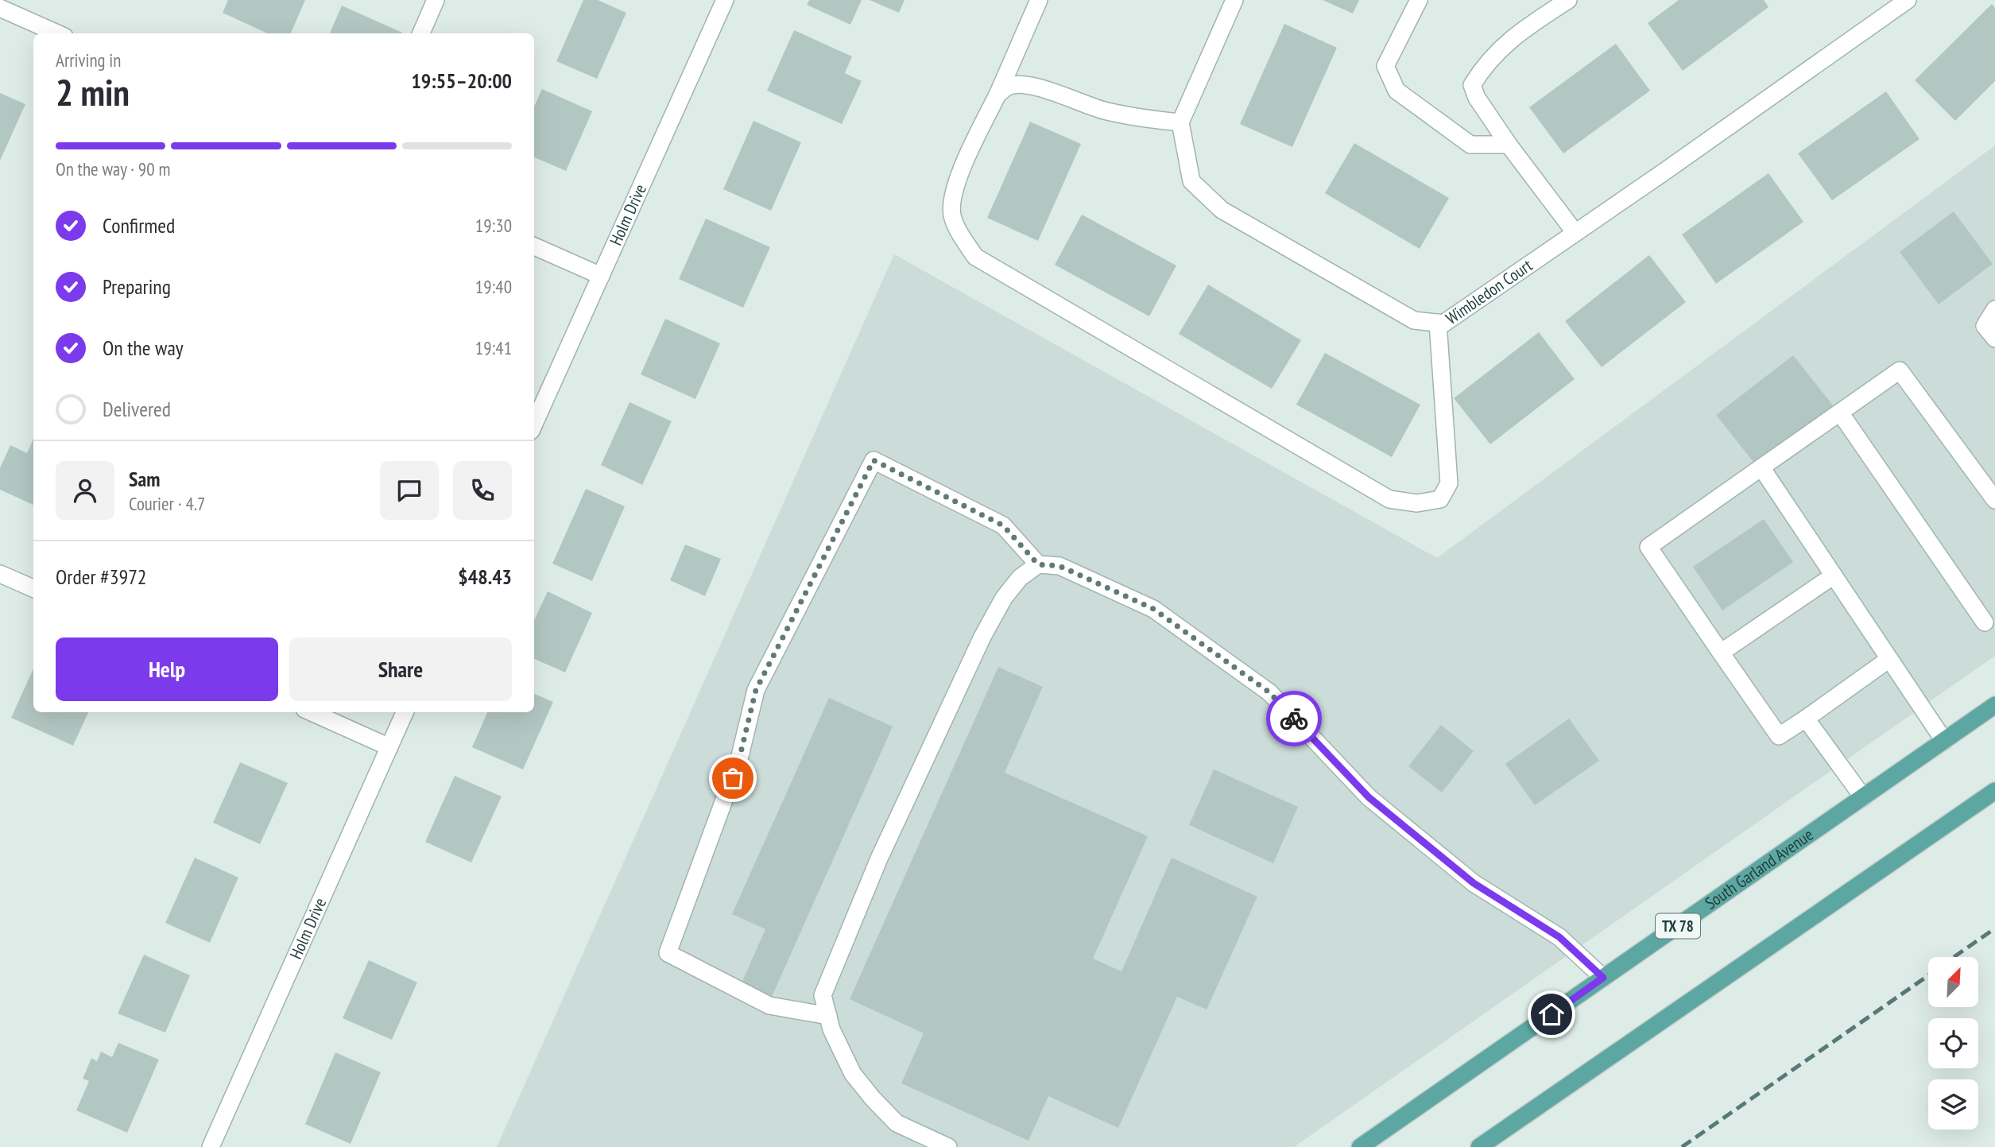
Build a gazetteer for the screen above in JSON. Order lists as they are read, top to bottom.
{
  "streets": {
    "main road": ["South Garland Avenue", "TX 78"],
    "street": ["Holm Drive", "Wimbledon Court"]
  },
  "north": "top right",
  "page": {
    "heading": ["2 min", "Arriving in", "19:55–20:00"],
    "panel": [
      "Sam",
      "Courier · 4.7",
      "Order #3972",
      "$48.43"
    ],
    "bar": "On the way · 90 m",
    "list": [
      ["Confirmed", "19:30"],
      ["Preparing", "19:40"],
      ["On the way", "19:41"],
      "Delivered"
    ],
    "buttons": ["Help", "Share"]
  }
}
